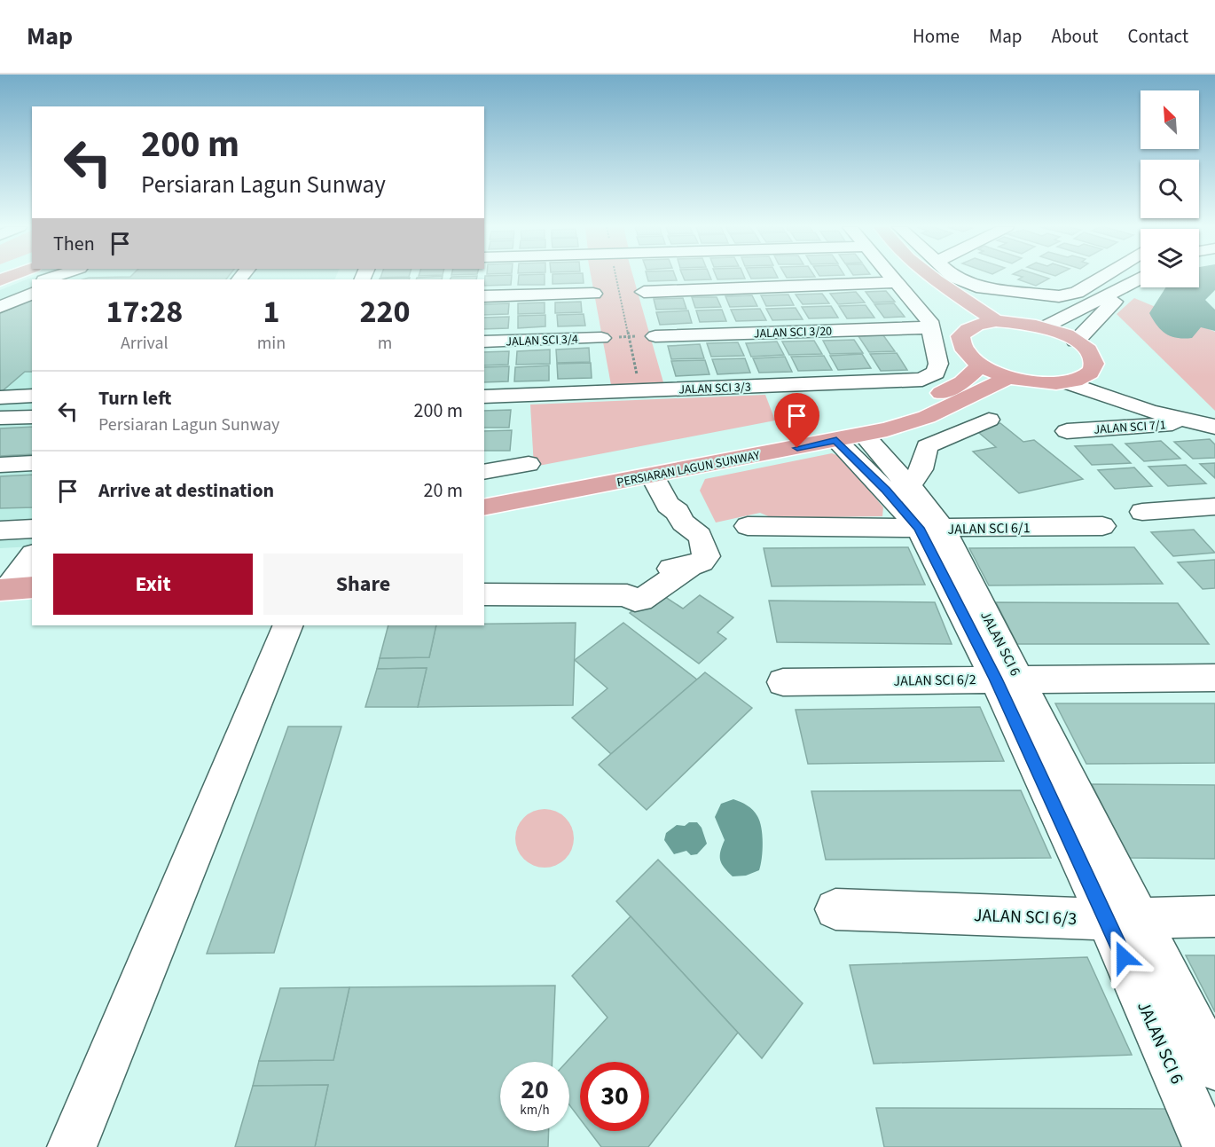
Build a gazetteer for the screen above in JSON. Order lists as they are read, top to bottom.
{
  "streets": {
    "main road": ["PERSIARAN LAGUN SUNWAY"],
    "street": [
      "JALAN SCI 3/20",
      "JALAN SCI 3/4",
      "JALAN SCI 3/3",
      "JALAN SCI 7/1",
      "JALAN SCI 6/1",
      "JALAN SCI 6",
      "JALAN SCI 6/2",
      "JALAN SCI 6/3"
    ]
  },
  "crossings": [
    ["JALAN SCI 3/20", "JALAN SCI 3/3"],
    ["PERSIARAN LAGUN SUNWAY", "JALAN SCI 6"],
    ["JALAN SCI 6/1", "JALAN SCI 6"],
    ["JALAN SCI 6", "JALAN SCI 6/2"],
    ["JALAN SCI 6", "JALAN SCI 6/3"]
  ],
  "north": "top left",
  "page": {
    "header": "Map",
    "nav": [
      "Home",
      "Map",
      "About",
      "Contact"
    ],
    "turn": ["200 m", "Persiaran Lagun Sunway"],
    "then": "Then",
    "eta": [
      "17:28",
      "Arrival",
      "1",
      "min",
      "220",
      "m"
    ],
    "list": [
      {
        "name": "Turn left",
        "note": "Persiaran Lagun Sunway",
        "value": "200 m"
      },
      {
        "name": "Arrive at destination",
        "value": "20 m"
      }
    ],
    "buttons": ["Exit", "Share"],
    "speed": "20 km/h",
    "limit": "30"
  }
}
